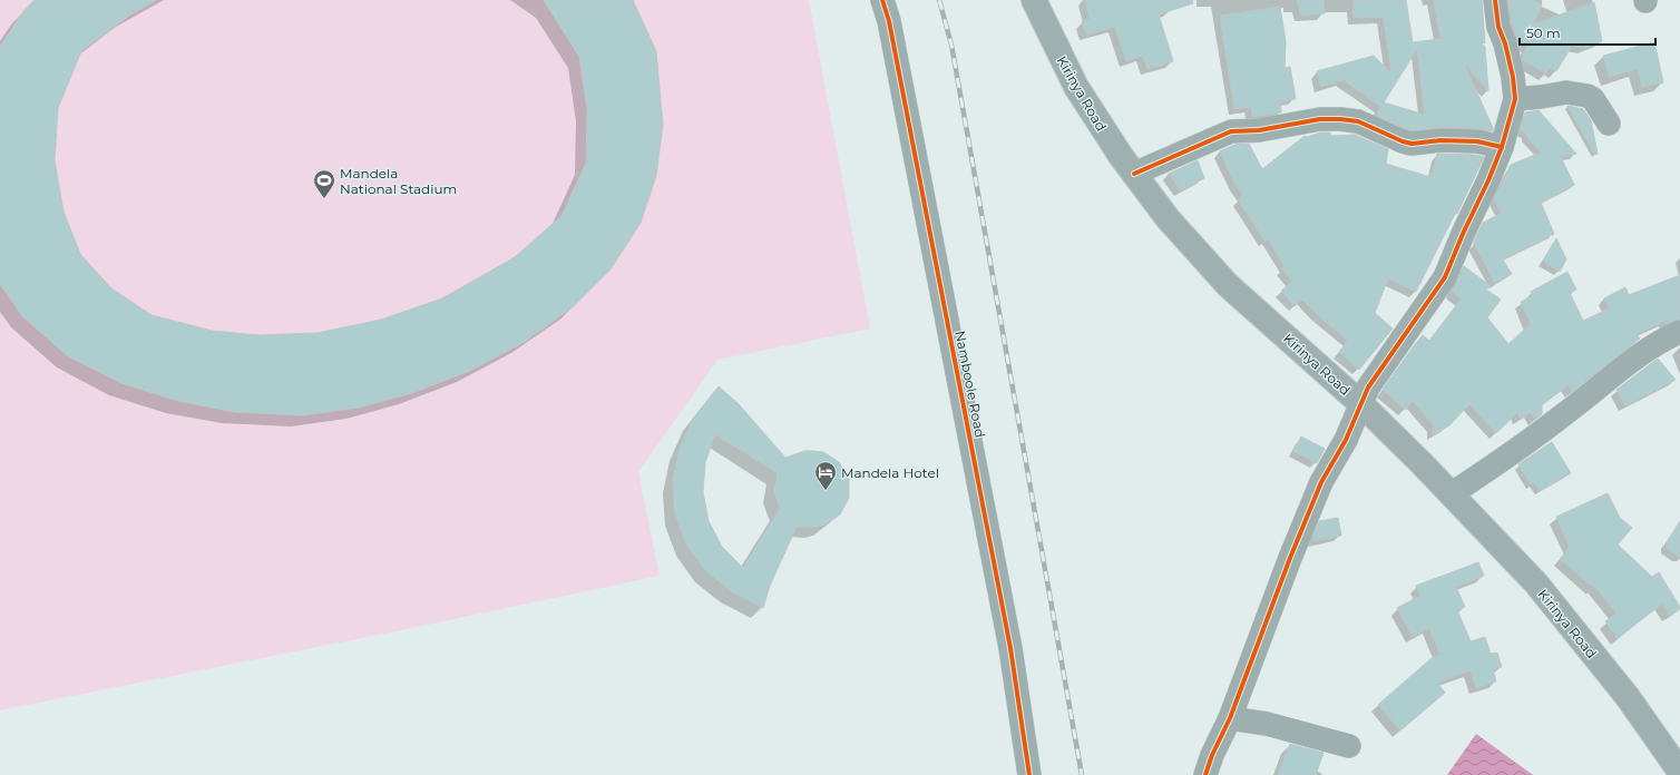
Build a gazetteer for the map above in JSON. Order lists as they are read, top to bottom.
{
  "streets": {
    "main road": ["Kirinya Road"],
    "street": ["Namboole Road"]
  },
  "places": {
    "sports": ["Mandela National Stadium"],
    "hotel": ["Mandela Hotel"]
  },
  "scale_bar": "50 m"
}
